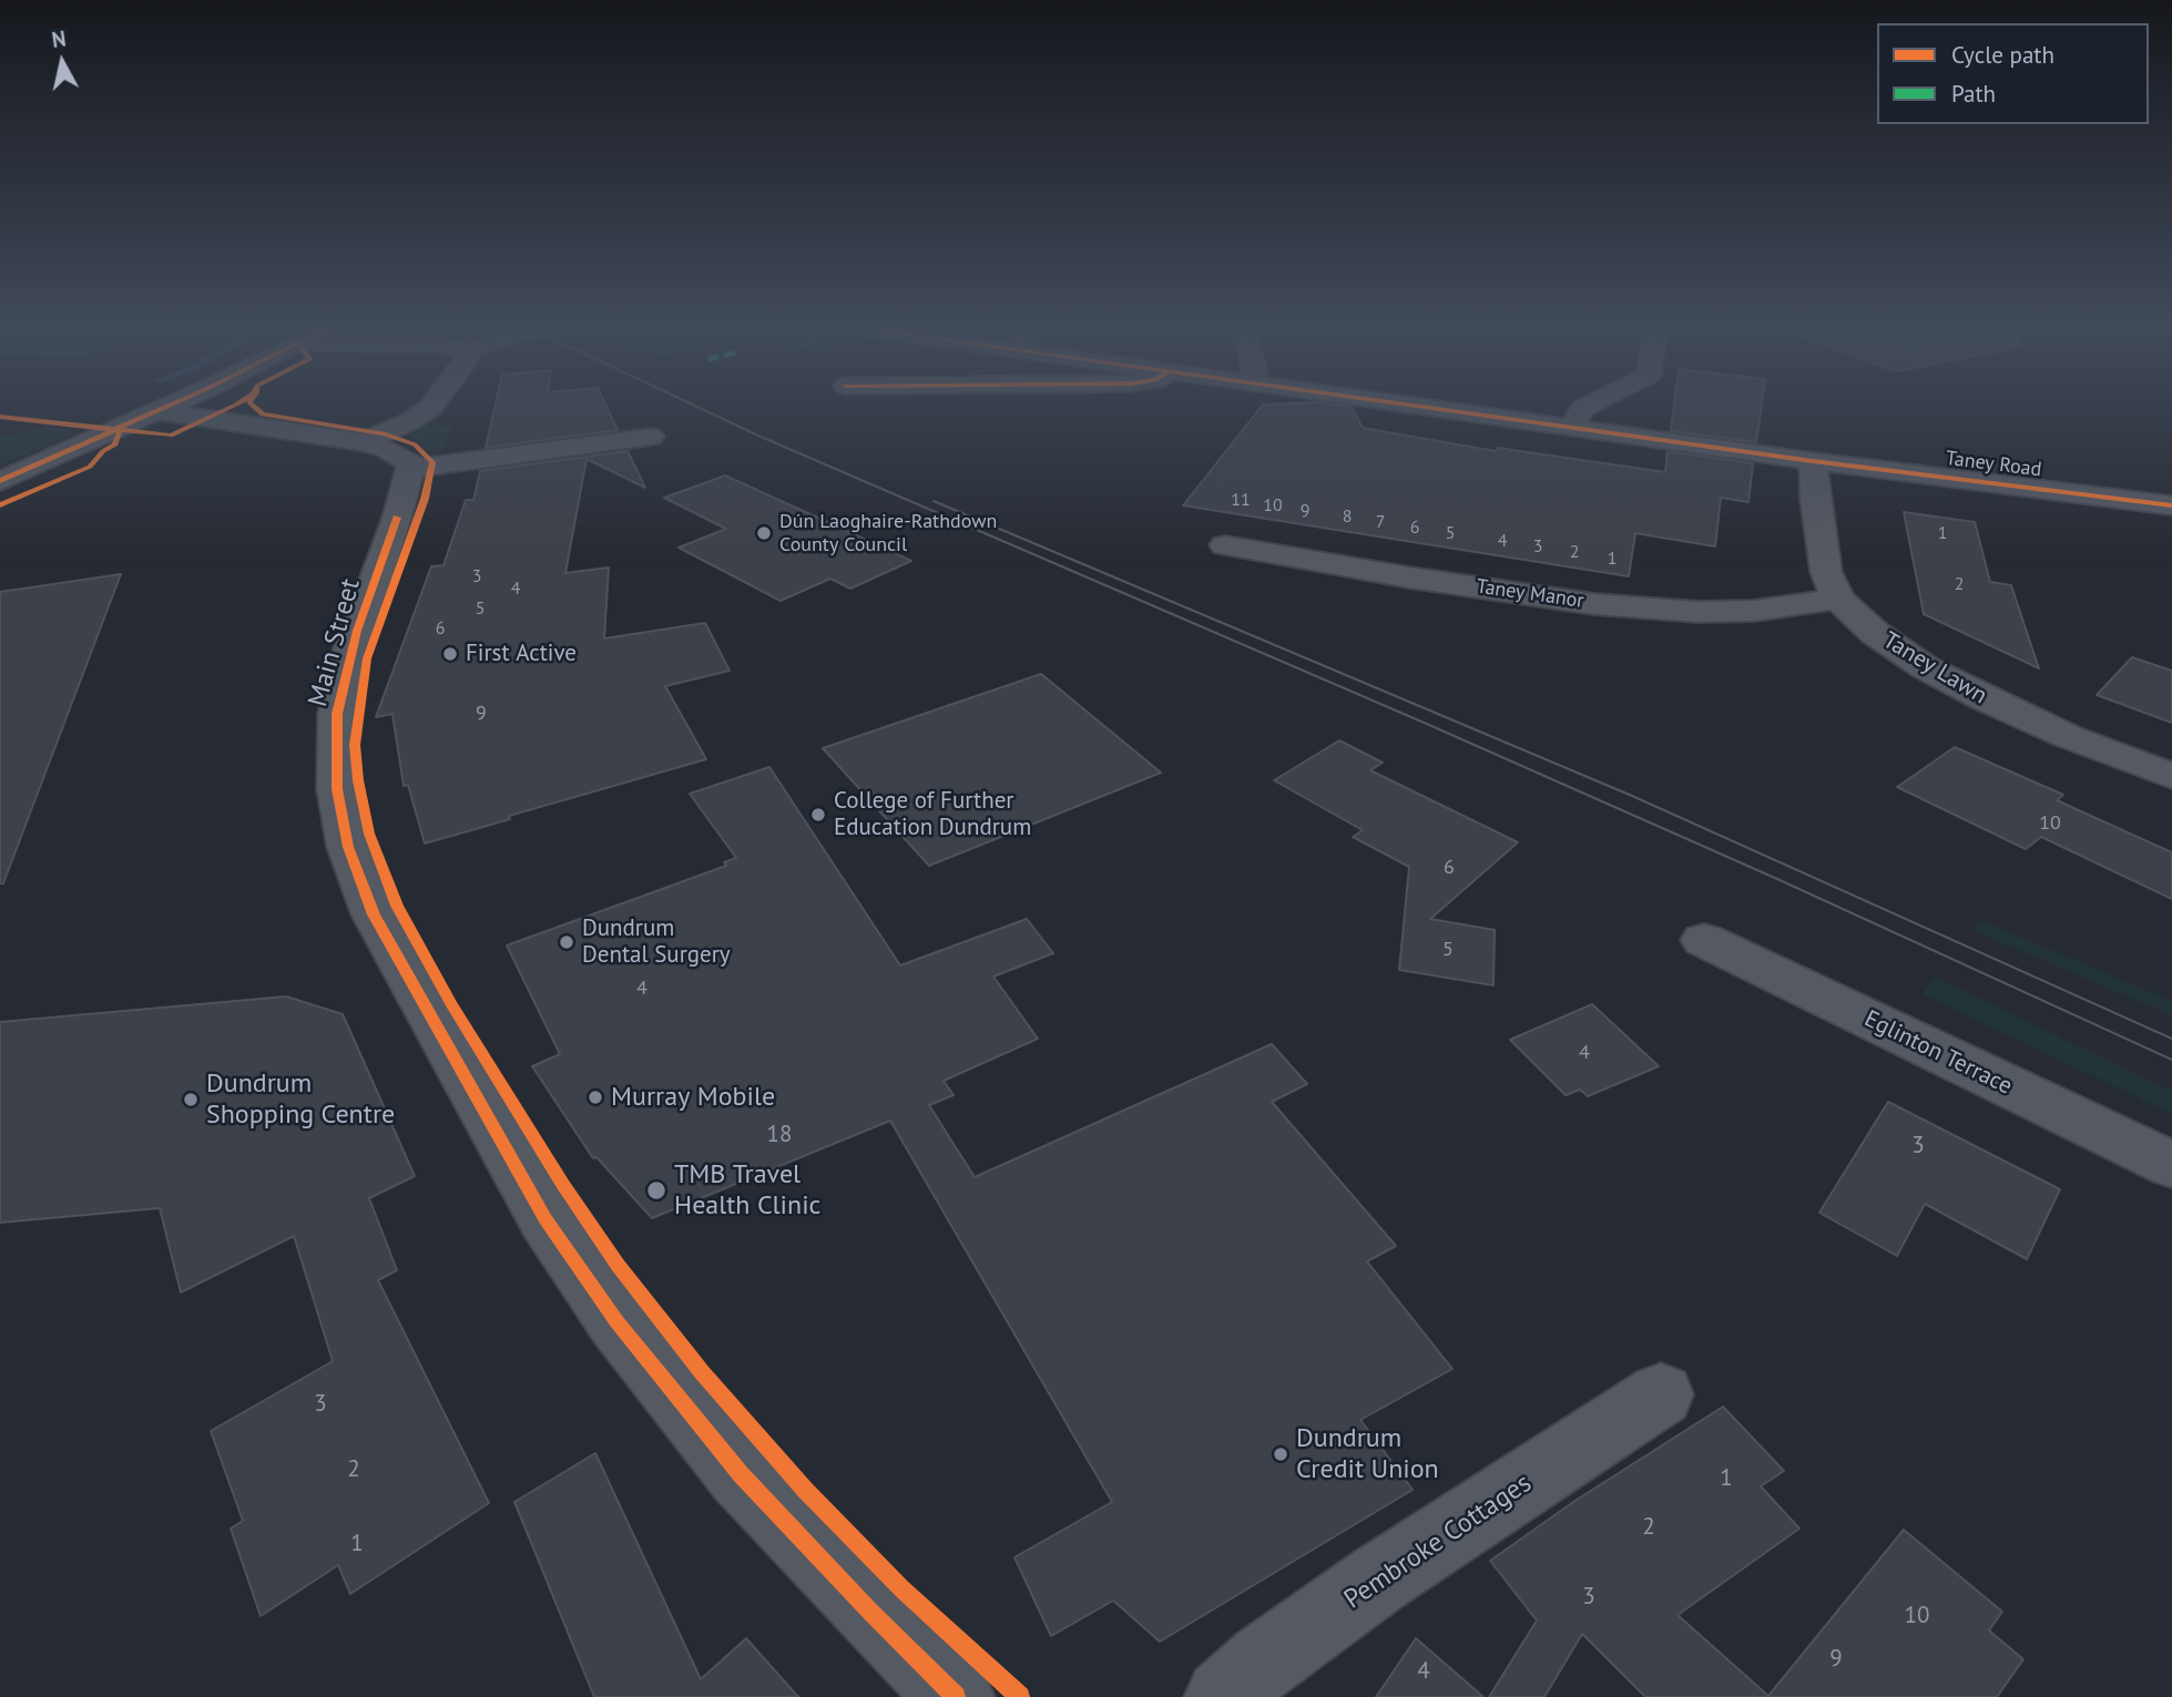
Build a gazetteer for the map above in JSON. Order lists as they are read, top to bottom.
{
  "streets": {
    "main road": ["Taney Road"],
    "street": [
      "Taney Manor",
      "Main Street",
      "Taney Lawn",
      "Eglinton Terrace",
      "Pembroke Cottages"
    ]
  },
  "crossings": [
    ["Taney Road", "Taney Lawn"],
    ["Taney Manor", "Taney Lawn"]
  ],
  "places": [
    "Dún Laoghaire-Rathdown County Council",
    "First Active",
    "College of Further Education Dundrum",
    "Dundrum Dental Surgery",
    "Murray Mobile",
    "Dundrum Shopping Centre",
    "TMB Travel Health Clinic",
    "Dundrum Credit Union"
  ],
  "house_numbers": [
    "11",
    "10",
    "9",
    "8",
    "7",
    "6",
    "5",
    "1",
    "4",
    "3",
    "2",
    "1",
    "3",
    "2",
    "4",
    "5",
    "6",
    "9",
    "10",
    "6",
    "5",
    "4",
    "4",
    "18",
    "3",
    "3",
    "2",
    "1",
    "2",
    "1",
    "3",
    "10",
    "9",
    "4"
  ],
  "legend": ["Cycle path", "Path"],
  "north": "top"
}
